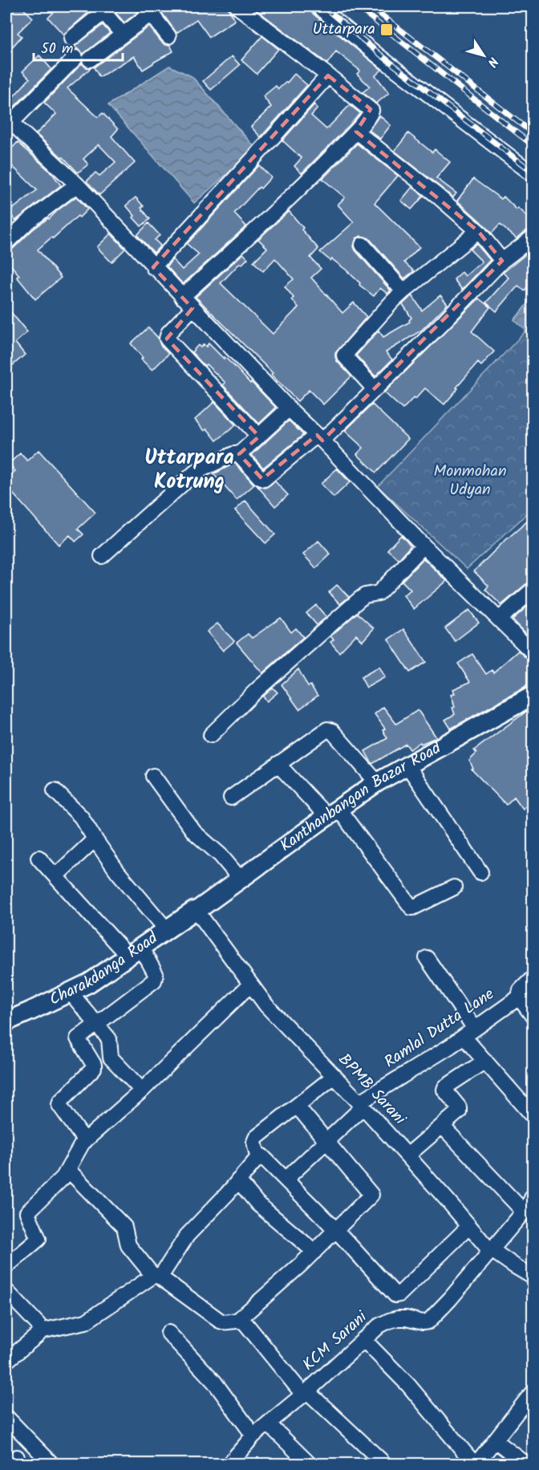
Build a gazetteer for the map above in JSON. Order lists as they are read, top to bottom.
{
  "streets": {
    "street": [
      "Kanthanbangan Bazar Road",
      "Charakdanga Road",
      "Ramlal Dutta Lane",
      "BPMB Sarani",
      "KCM Sarani"
    ]
  },
  "crossings": [
    ["Kanthanbangan Bazar Road", "Charakdanga Road"],
    ["Kanthanbangan Bazar Road", "BPMB Sarani"],
    ["Charakdanga Road", "BPMB Sarani"],
    ["Ramlal Dutta Lane", "BPMB Sarani"],
    ["BPMB Sarani", "KCM Sarani"]
  ],
  "districts": ["Uttarpara Kotrung"],
  "parks": ["Monmohan Udyan"],
  "places": {
    "transit": ["Uttarpara"]
  },
  "scale_bar": "50 m",
  "north": "bottom right"
}
